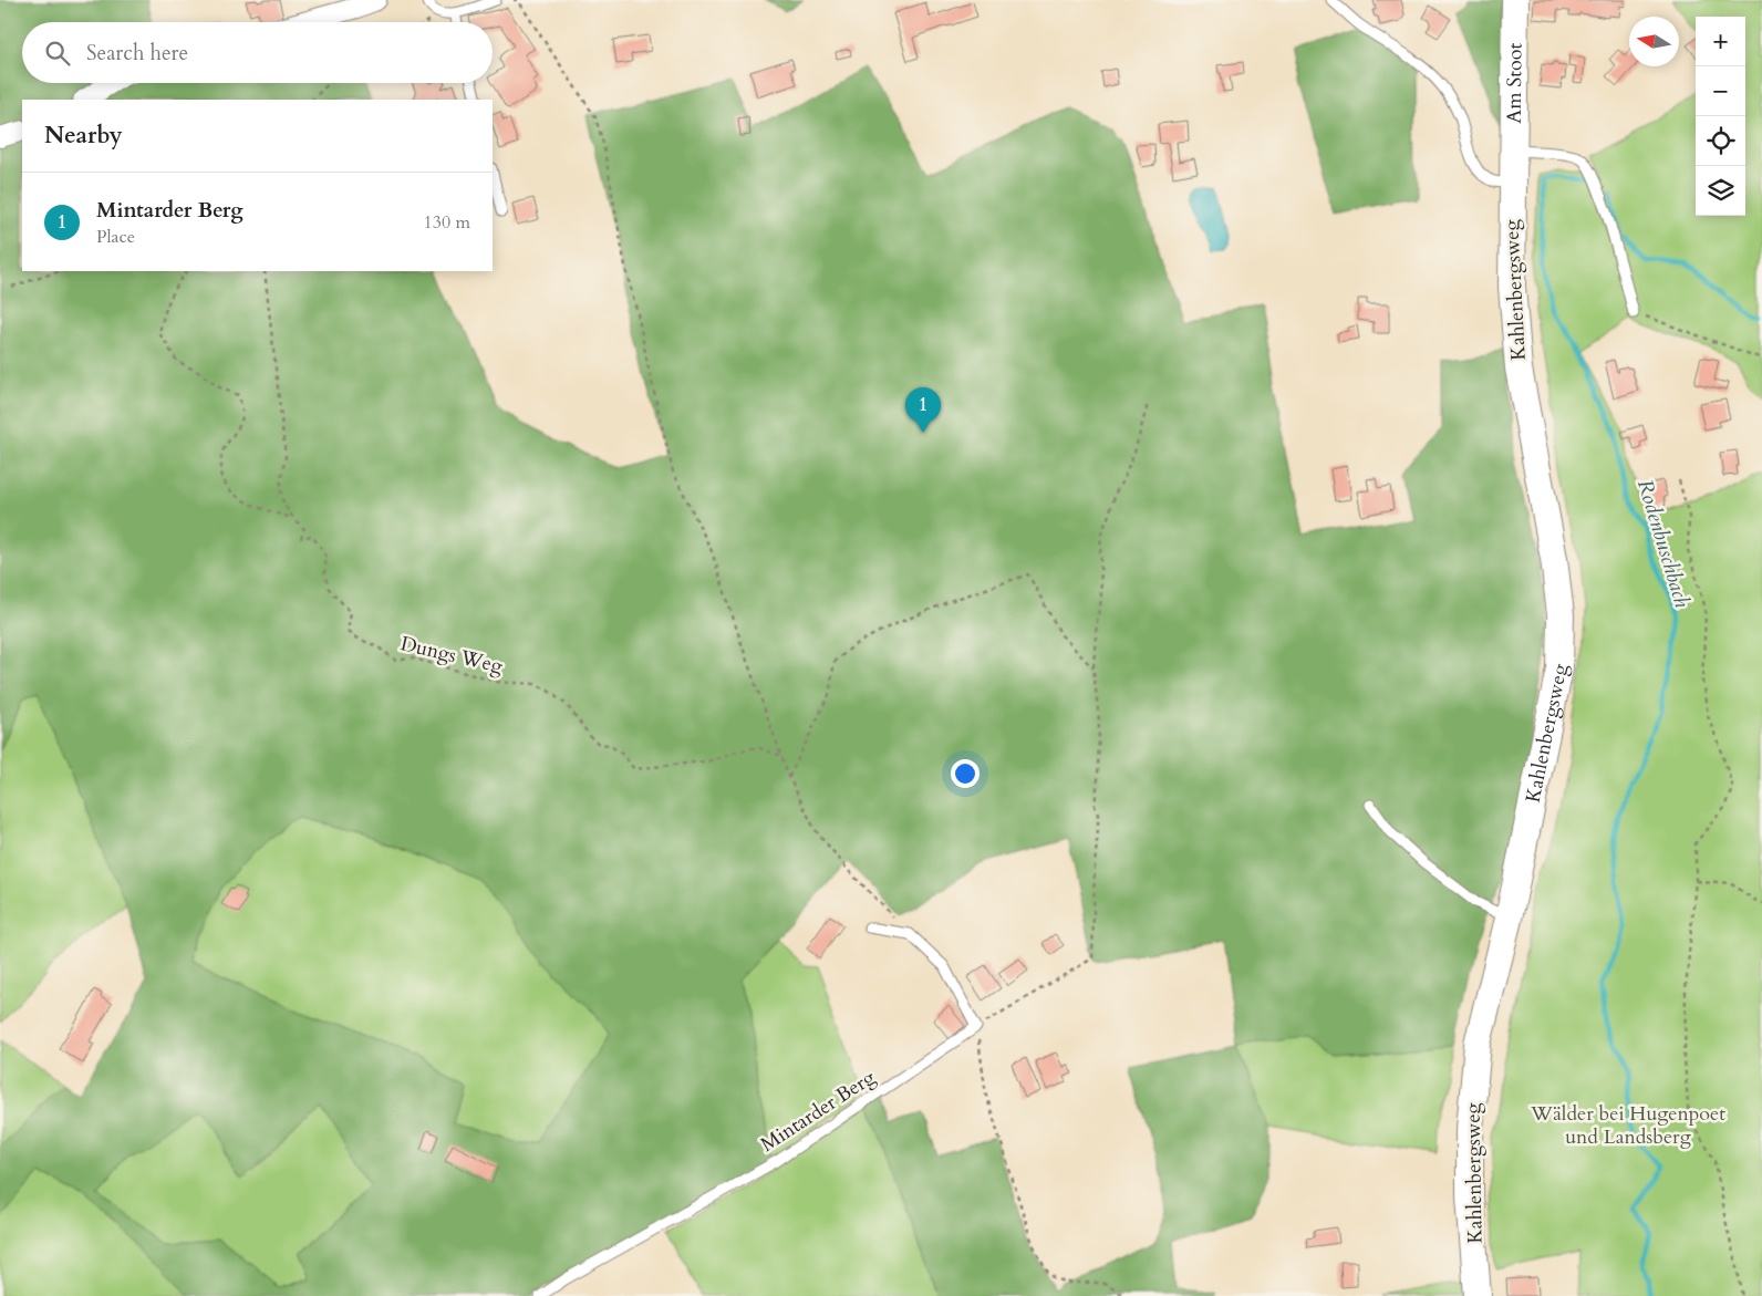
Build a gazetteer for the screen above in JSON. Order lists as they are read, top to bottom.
{
  "streets": {
    "street": ["Am Stoot", "Kahlenbergsweg"],
    "lane": ["Mintarder Berg"],
    "path": ["Dungs Weg"]
  },
  "crossings": [
    ["Am Stoot", "Kahlenbergsweg"]
  ],
  "water": ["Rodenbuschbach"],
  "parks": ["Wälder bei Hugenpoet und Landsberg"],
  "north": "left",
  "page": {
    "map_buttons": ["+", "−"],
    "search": "Search here",
    "heading": "Nearby",
    "list": [
      {
        "mark": "1",
        "name": "Mintarder Berg",
        "note": "Place",
        "value": "130 m"
      }
    ],
    "pins": "1"
  }
}
